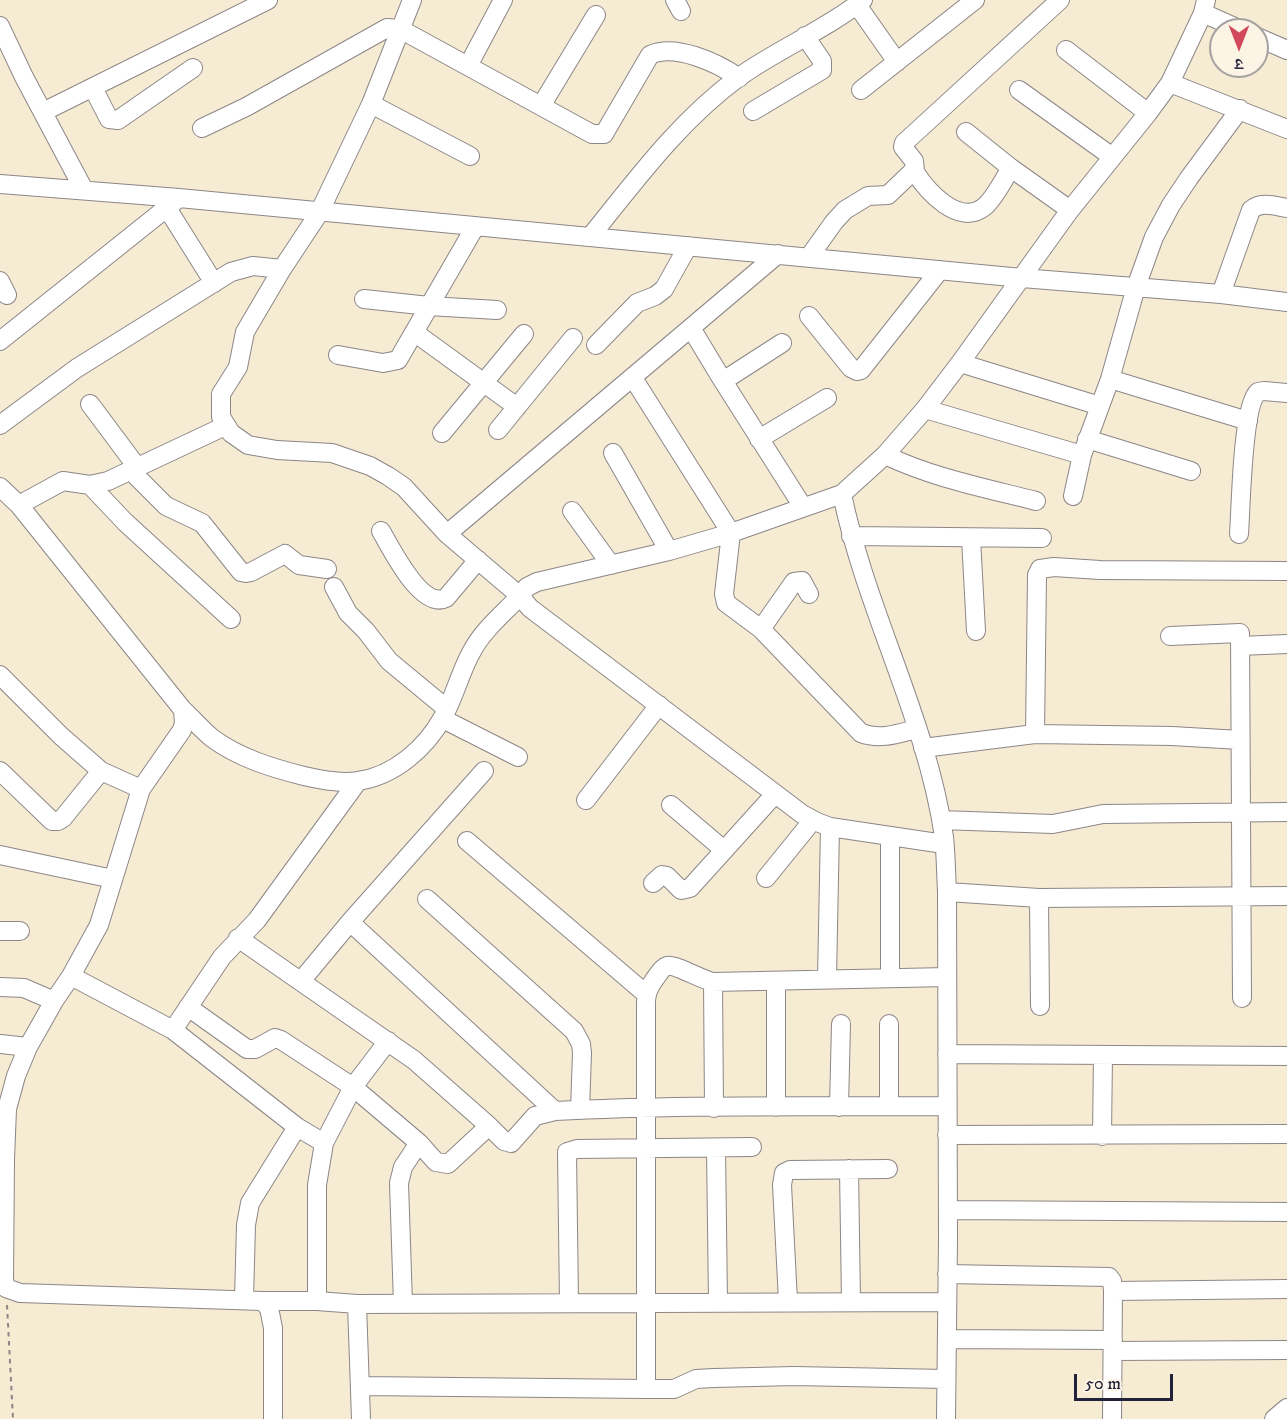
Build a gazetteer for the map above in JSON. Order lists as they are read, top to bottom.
{
  "scale_bar": "50 m",
  "north": "bottom"
}
